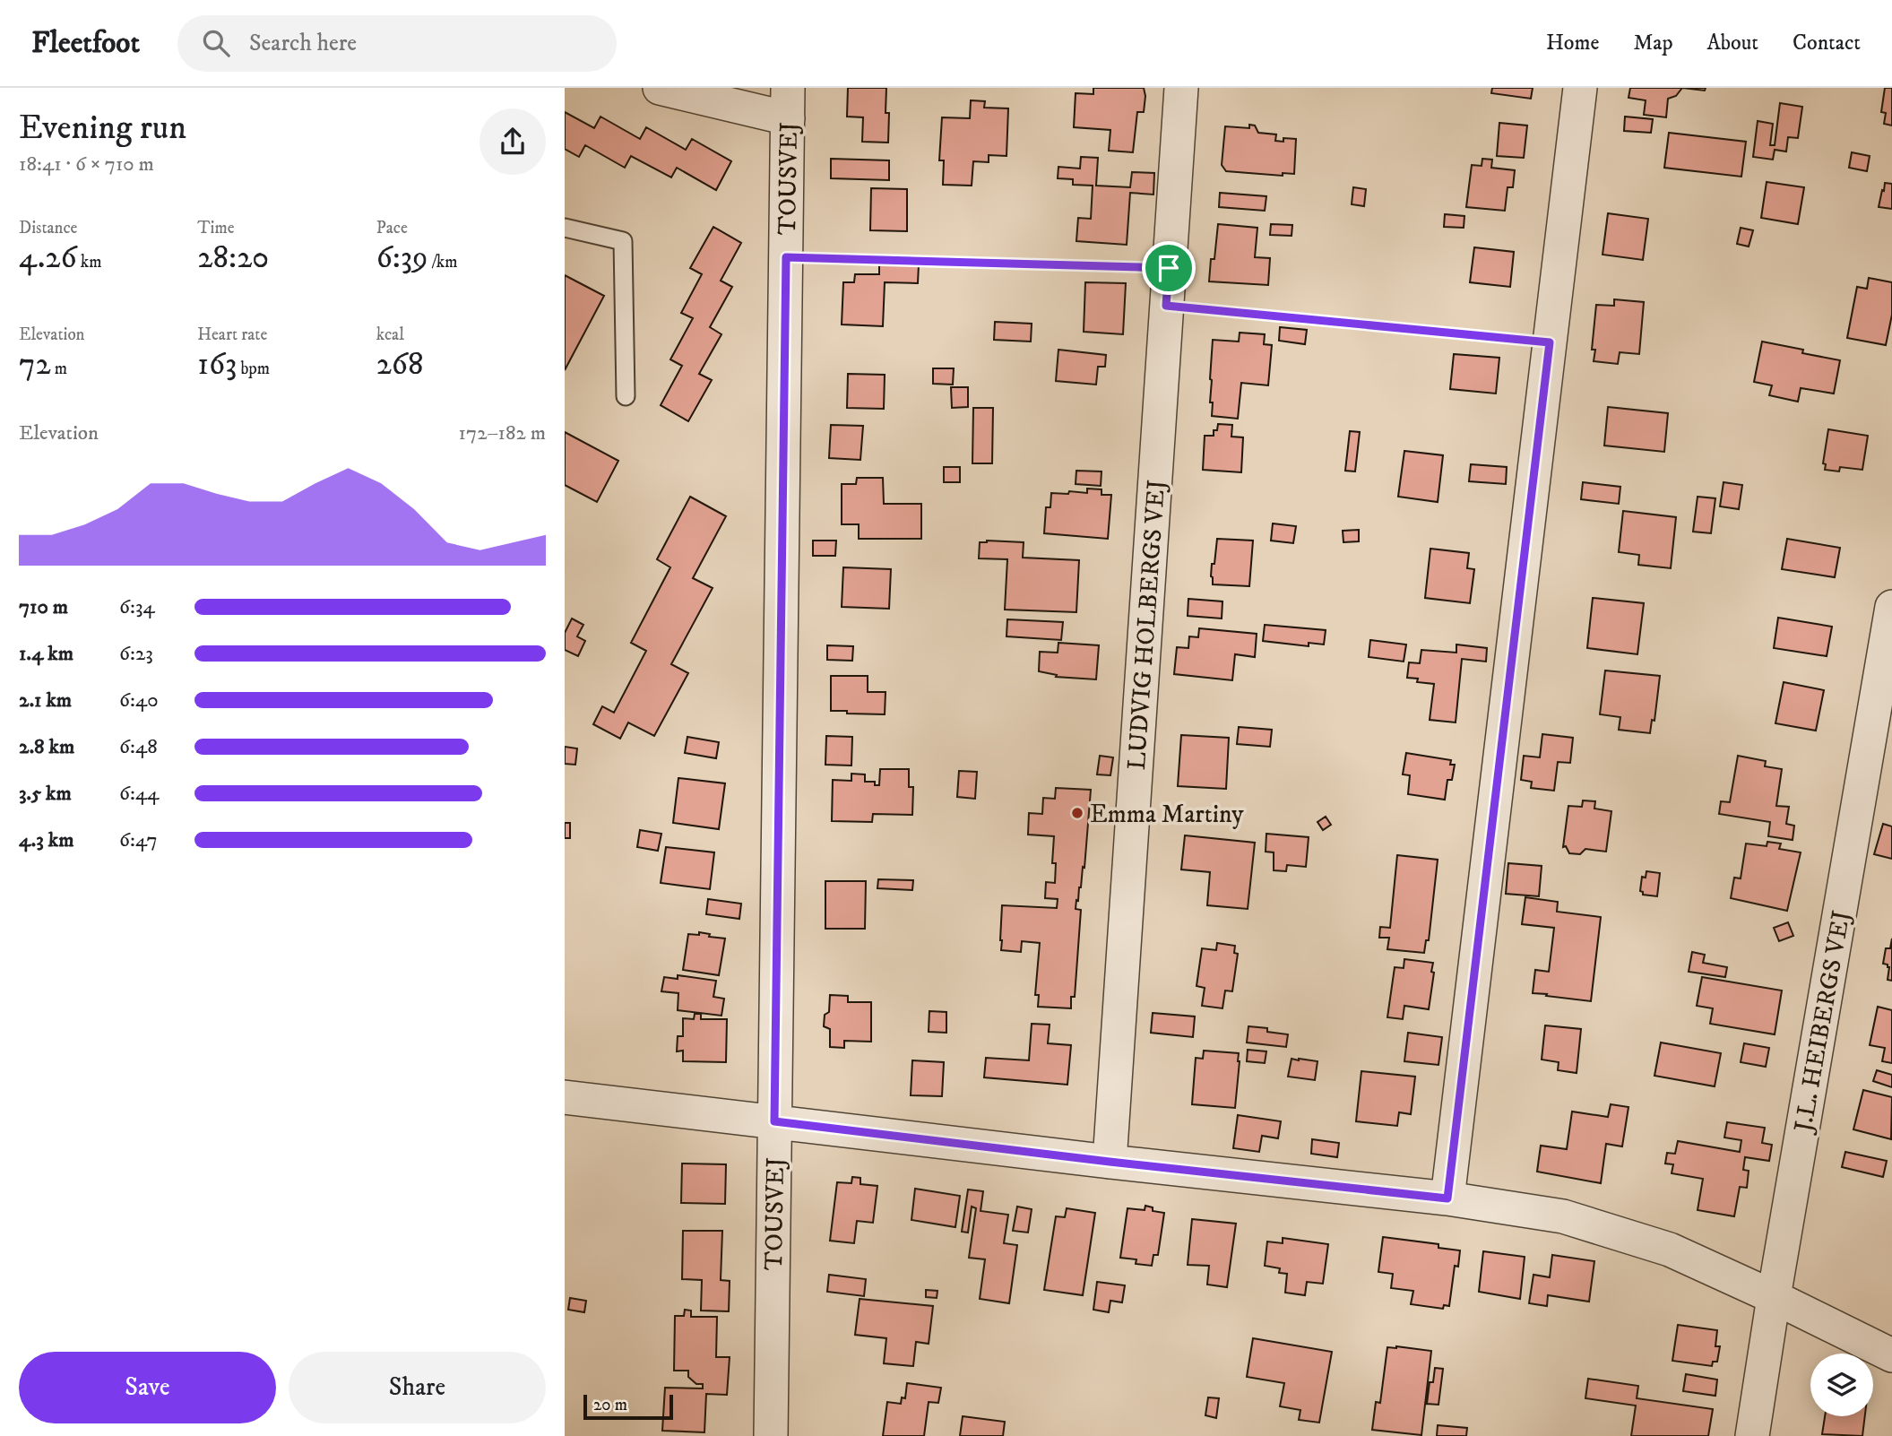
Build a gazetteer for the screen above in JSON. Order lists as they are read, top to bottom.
{
  "streets": {
    "street": ["TOUSVEJ", "LUDVIG HOLBERGS VEJ", "J.L. HEIBERGS VEJ"]
  },
  "places": ["Emma Martiny"],
  "scale_bar": "20 m",
  "page": {
    "header": "Fleetfoot",
    "search": "Search here",
    "nav": [
      "Home",
      "Map",
      "About",
      "Contact"
    ],
    "heading": ["Evening run", "18:41 · 6 × 710 m"],
    "stats": [
      ["Distance", "4.26 km"],
      ["Time", "28:20"],
      ["Pace", "6:39 /km"],
      ["Elevation", "72 m"],
      ["Heart rate", "163 bpm"],
      ["kcal", "268"]
    ],
    "chart": ["Elevation", "172–182 m"],
    "list": [
      {
        "name": "710 m",
        "note": "6:34"
      },
      {
        "name": "1.4 km",
        "note": "6:23"
      },
      {
        "name": "2.1 km",
        "note": "6:40"
      },
      {
        "name": "2.8 km",
        "note": "6:48"
      },
      {
        "name": "3.5 km",
        "note": "6:44"
      },
      {
        "name": "4.3 km",
        "note": "6:47"
      }
    ],
    "buttons": ["Save", "Share"],
    "scale": "20 m"
  }
}
